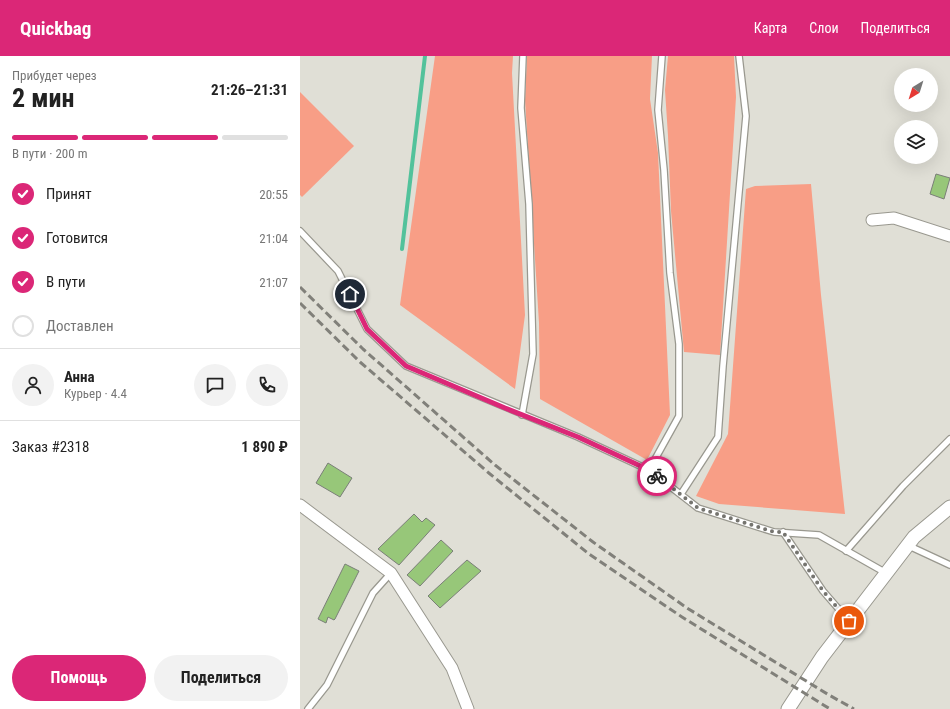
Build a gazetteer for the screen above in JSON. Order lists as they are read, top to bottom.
{
  "north": "bottom left",
  "page": {
    "header": "Quickbag",
    "nav": ["Карта", "Слои", "Поделиться"],
    "heading": ["2 мин", "Прибудет через", "21:26–21:31"],
    "panel": [
      "Анна",
      "Курьер · 4.4",
      "Заказ #2318",
      "1 890 ₽"
    ],
    "bar": "В пути · 200 m",
    "list": [
      ["Принят", "20:55"],
      ["Готовится", "21:04"],
      ["В пути", "21:07"],
      "Доставлен"
    ],
    "buttons": ["Помощь", "Поделиться"]
  }
}
